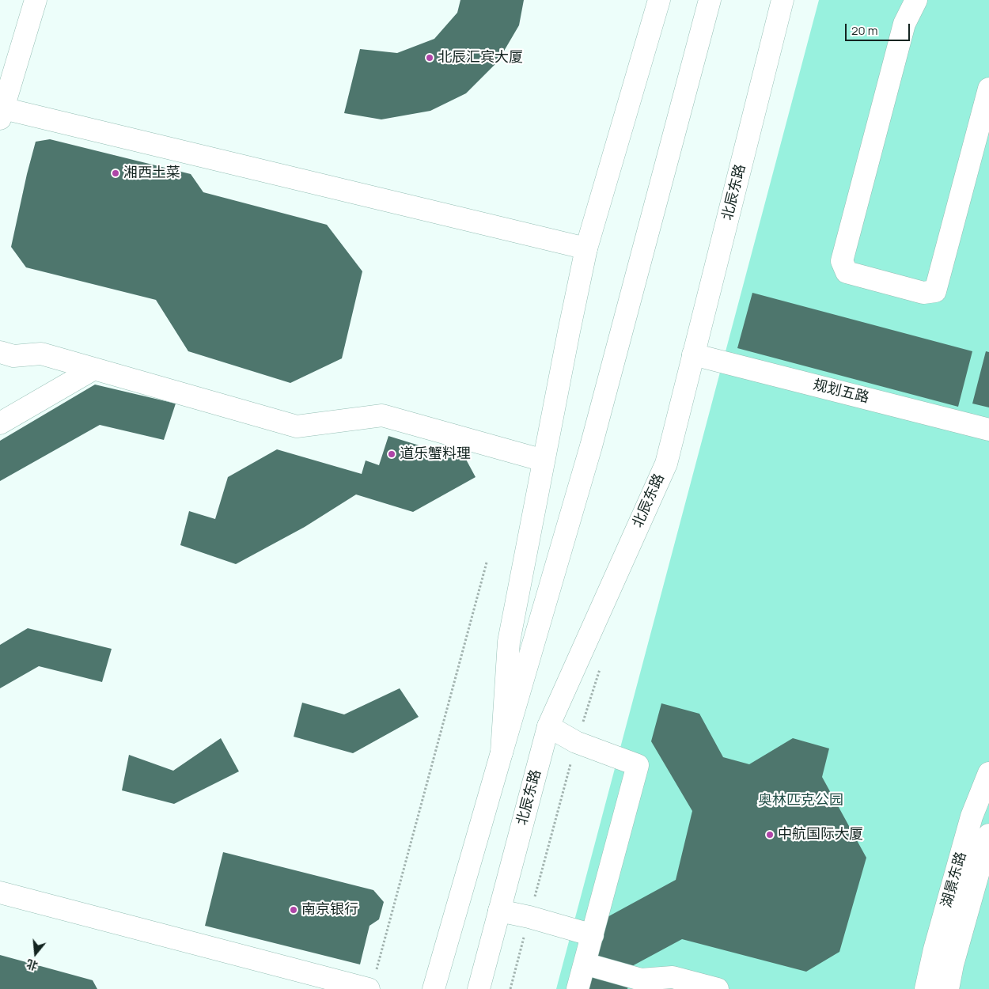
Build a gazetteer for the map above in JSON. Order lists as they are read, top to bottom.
{
  "streets": {
    "main road": ["北辰东路", "规划五路", "湖景东路"]
  },
  "crossings": [
    ["北辰东路", "规划五路"]
  ],
  "parks": ["奥林匹克公园"],
  "places": [
    "北辰汇宾大厦",
    "湘西土菜",
    "道乐蟹料理",
    "中航国际大厦",
    "南京银行"
  ],
  "scale_bar": "20 m",
  "north": "bottom"
}
